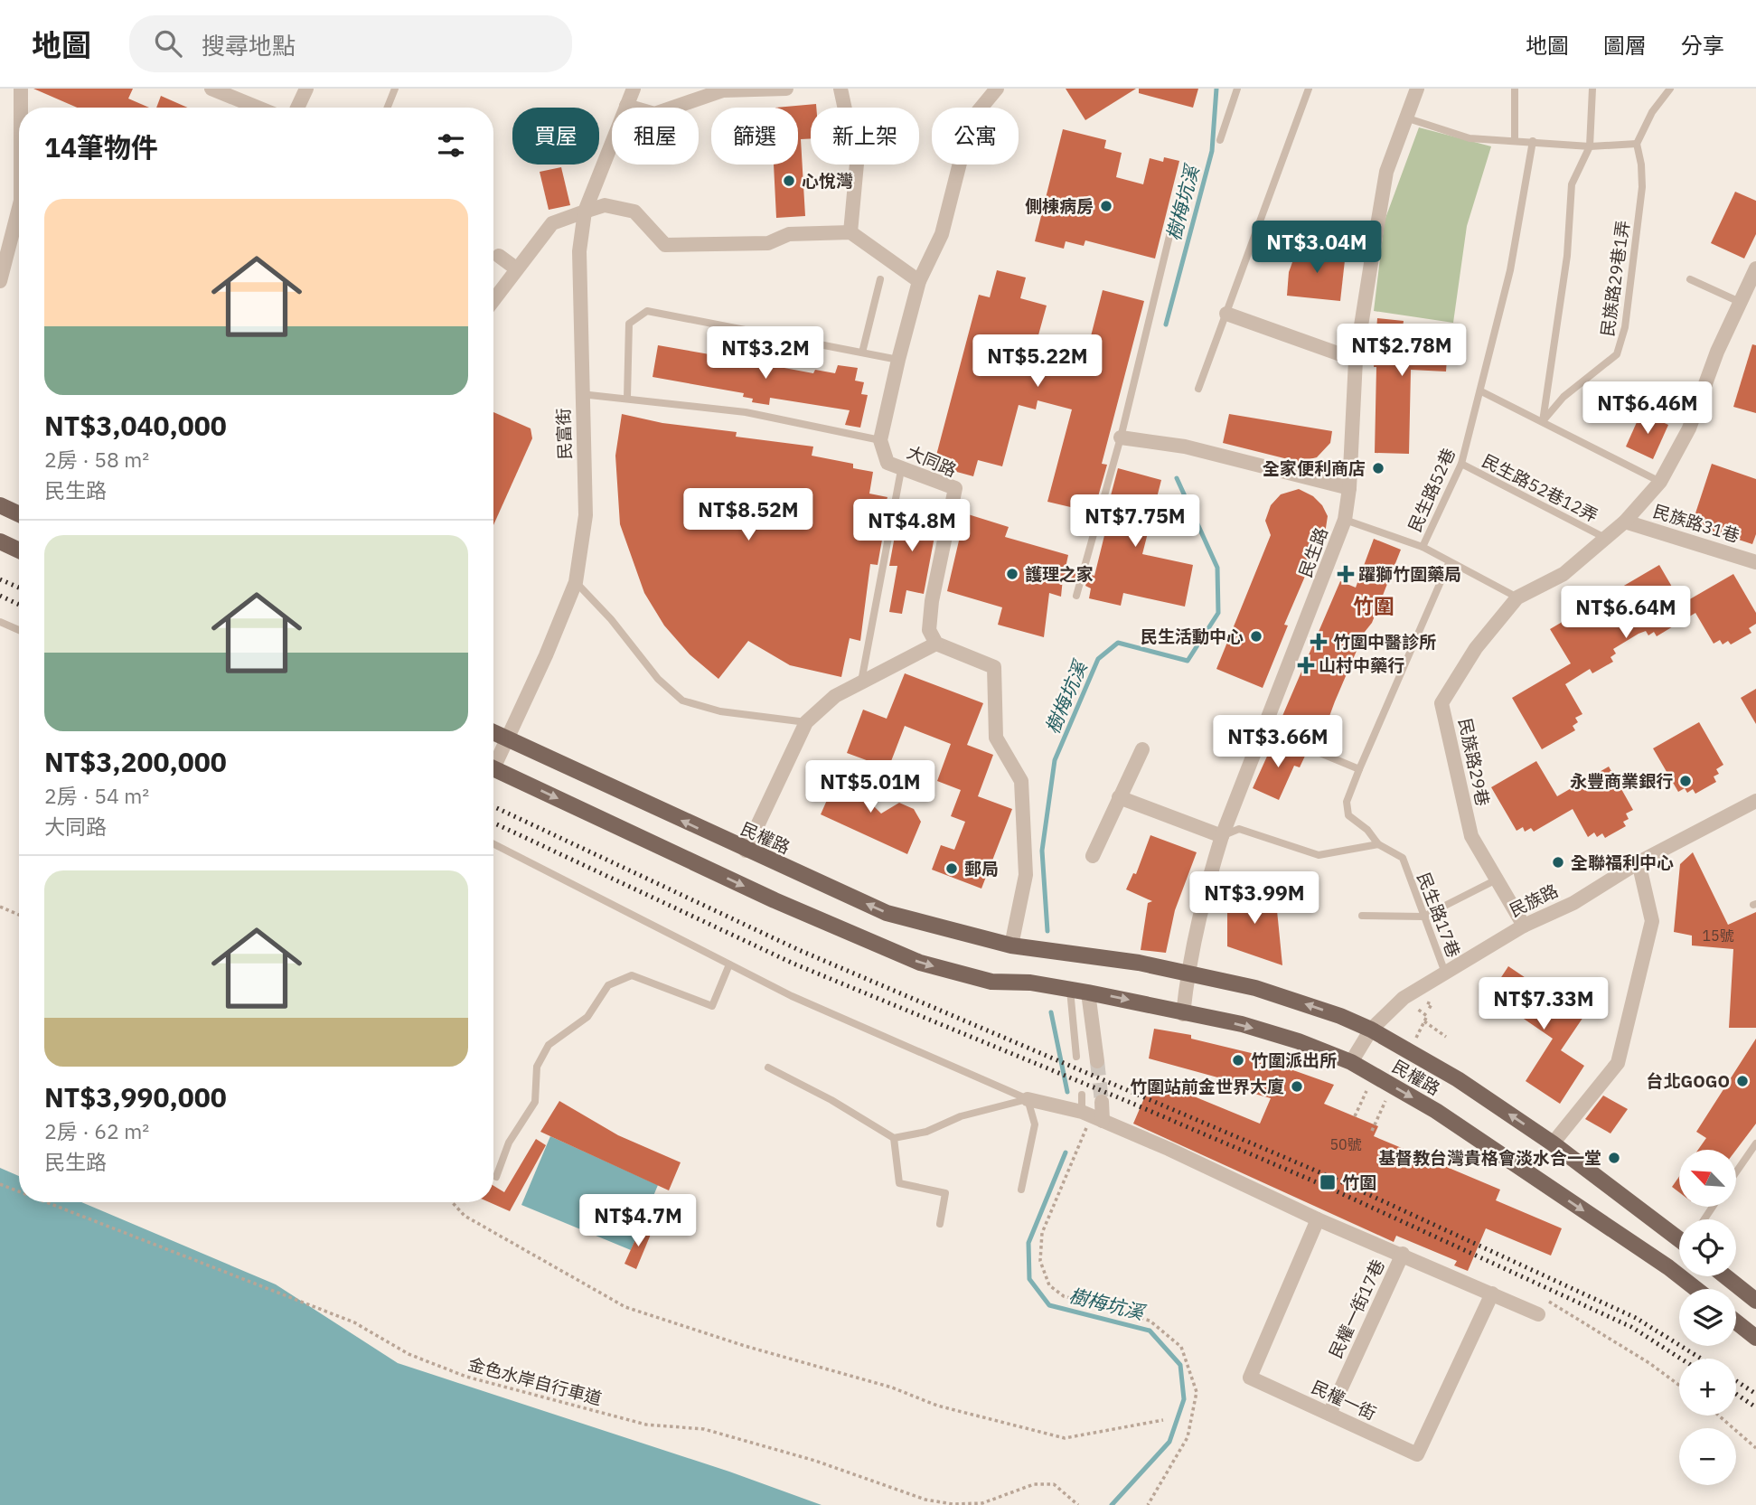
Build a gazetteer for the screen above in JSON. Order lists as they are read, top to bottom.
{
  "streets": {
    "main road": ["民權路"],
    "street": [
      "民富街",
      "大同路",
      "民族路31巷",
      "民生路",
      "民族路29巷",
      "民族路",
      "民權一街17巷",
      "民權一街"
    ],
    "lane": [
      "民族路29巷1弄",
      "民生路52巷12弄",
      "民生路52巷",
      "民生路17巷"
    ],
    "path": ["金色水岸自行車道"]
  },
  "crossings": [
    ["民富街", "民權路"],
    ["民生路52巷12弄", "民生路52巷"],
    ["民生路52巷12弄", "民族路29巷"],
    ["民生路52巷", "民生路"],
    ["民族路31巷", "民族路29巷"],
    ["民生路", "民權路"],
    ["民族路29巷", "民族路"],
    ["民權路", "民族路"],
    ["民族路", "民生路17巷"],
    ["民權一街17巷", "民權一街"]
  ],
  "districts": ["竹圍"],
  "water": ["樹梅坑溪"],
  "places": {
    "other": [
      "心悅灣",
      "側棟病房",
      "全家便利商店",
      "護理之家",
      "民生活動中心",
      "永豐商業銀行",
      "全聯福利中心",
      "郵局",
      "竹圍派出所",
      "台北GOGO",
      "竹圍站前金世界大廈",
      "基督教台灣貴格會淡水合一堂"
    ],
    "health": ["躍獅竹圍藥局", "竹圍中醫診所", "山村中藥行"],
    "transit": ["竹圍"]
  },
  "house_numbers": ["15號", "50號"],
  "north": "top left",
  "page": {
    "header": "地圖",
    "search": "搜尋地點",
    "nav": ["地圖", "圖層", "分享"],
    "chip": [
      "買屋",
      "租屋",
      "篩選",
      "新上架",
      "公寓"
    ],
    "heading": "14筆物件",
    "list": [
      {
        "name": "NT$3,040,000",
        "note": "2房 · 58 m² · 民生路"
      },
      {
        "name": "NT$3,200,000",
        "note": "2房 · 54 m² · 大同路"
      },
      {
        "name": "NT$3,990,000",
        "note": "2房 · 62 m² · 民生路"
      }
    ],
    "price": [
      "NT$3.04M",
      "NT$2.78M",
      "NT$3.2M",
      "NT$5.22M",
      "NT$6.46M",
      "NT$8.52M",
      "NT$7.75M",
      "NT$4.8M",
      "NT$6.64M",
      "NT$3.66M",
      "NT$5.01M",
      "NT$3.99M",
      "NT$7.33M",
      "NT$4.7M"
    ],
    "map_buttons": ["+", "−"]
  }
}
